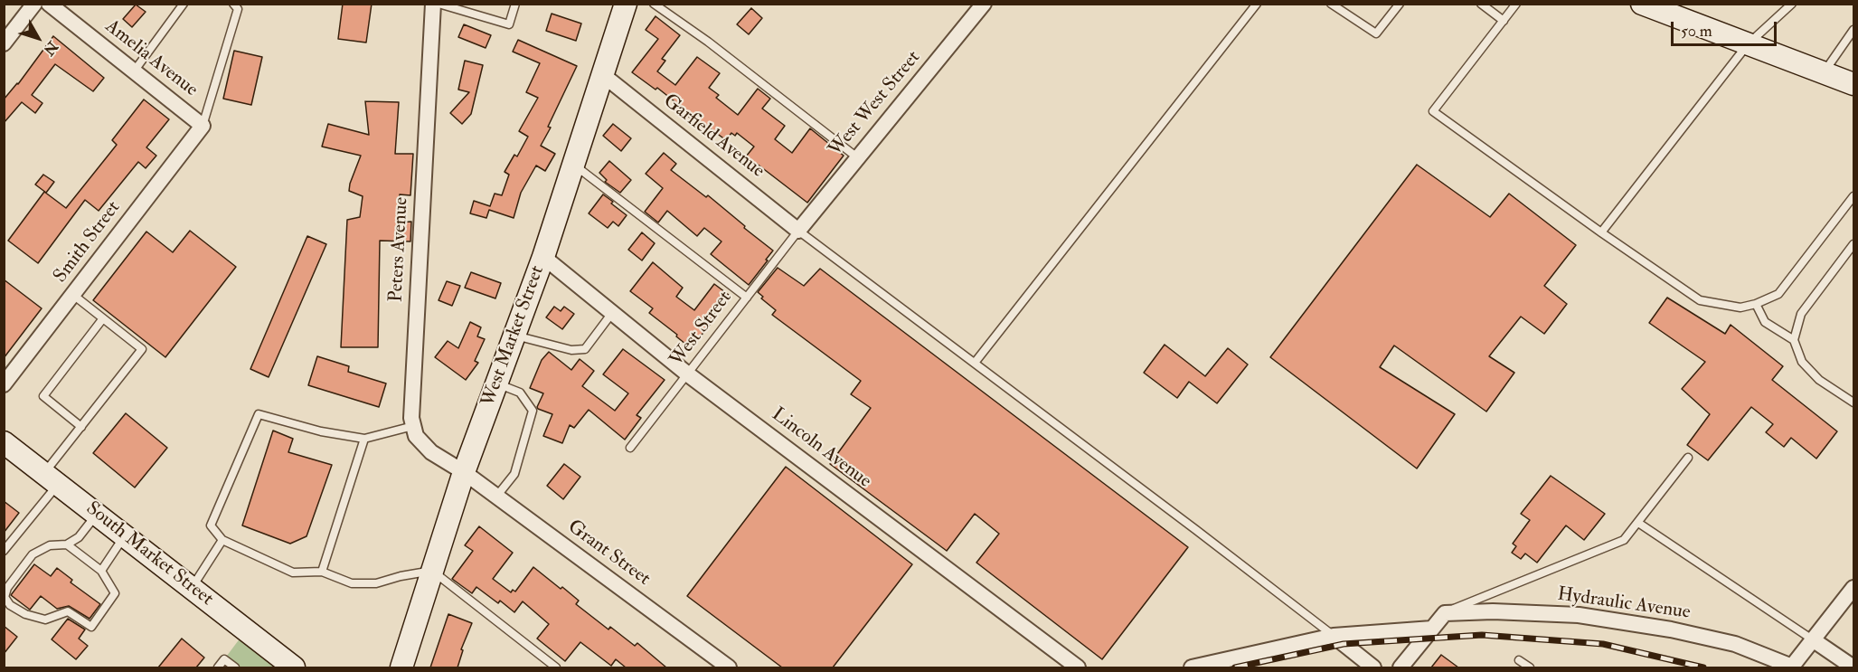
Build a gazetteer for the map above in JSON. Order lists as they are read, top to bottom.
{
  "streets": {
    "main road": ["West Market Street", "South Market Street"],
    "street": [
      "Amelia Avenue",
      "West West Street",
      "Garfield Avenue",
      "Smith Street",
      "Peters Avenue",
      "Lincoln Avenue",
      "Grant Street",
      "Hydraulic Avenue"
    ],
    "lane": ["West Street"]
  },
  "crossings": [
    ["Amelia Avenue", "Smith Street"],
    ["West West Street", "Garfield Avenue"],
    ["West West Street", "West Street"],
    ["Garfield Avenue", "West Street"],
    ["Garfield Avenue", "West Market Street"],
    ["Peters Avenue", "West Market Street"],
    ["Peters Avenue", "Grant Street"],
    ["West Street", "Lincoln Avenue"],
    ["West Market Street", "Lincoln Avenue"],
    ["West Market Street", "Grant Street"]
  ],
  "scale_bar": "50 m",
  "north": "bottom right"
}
